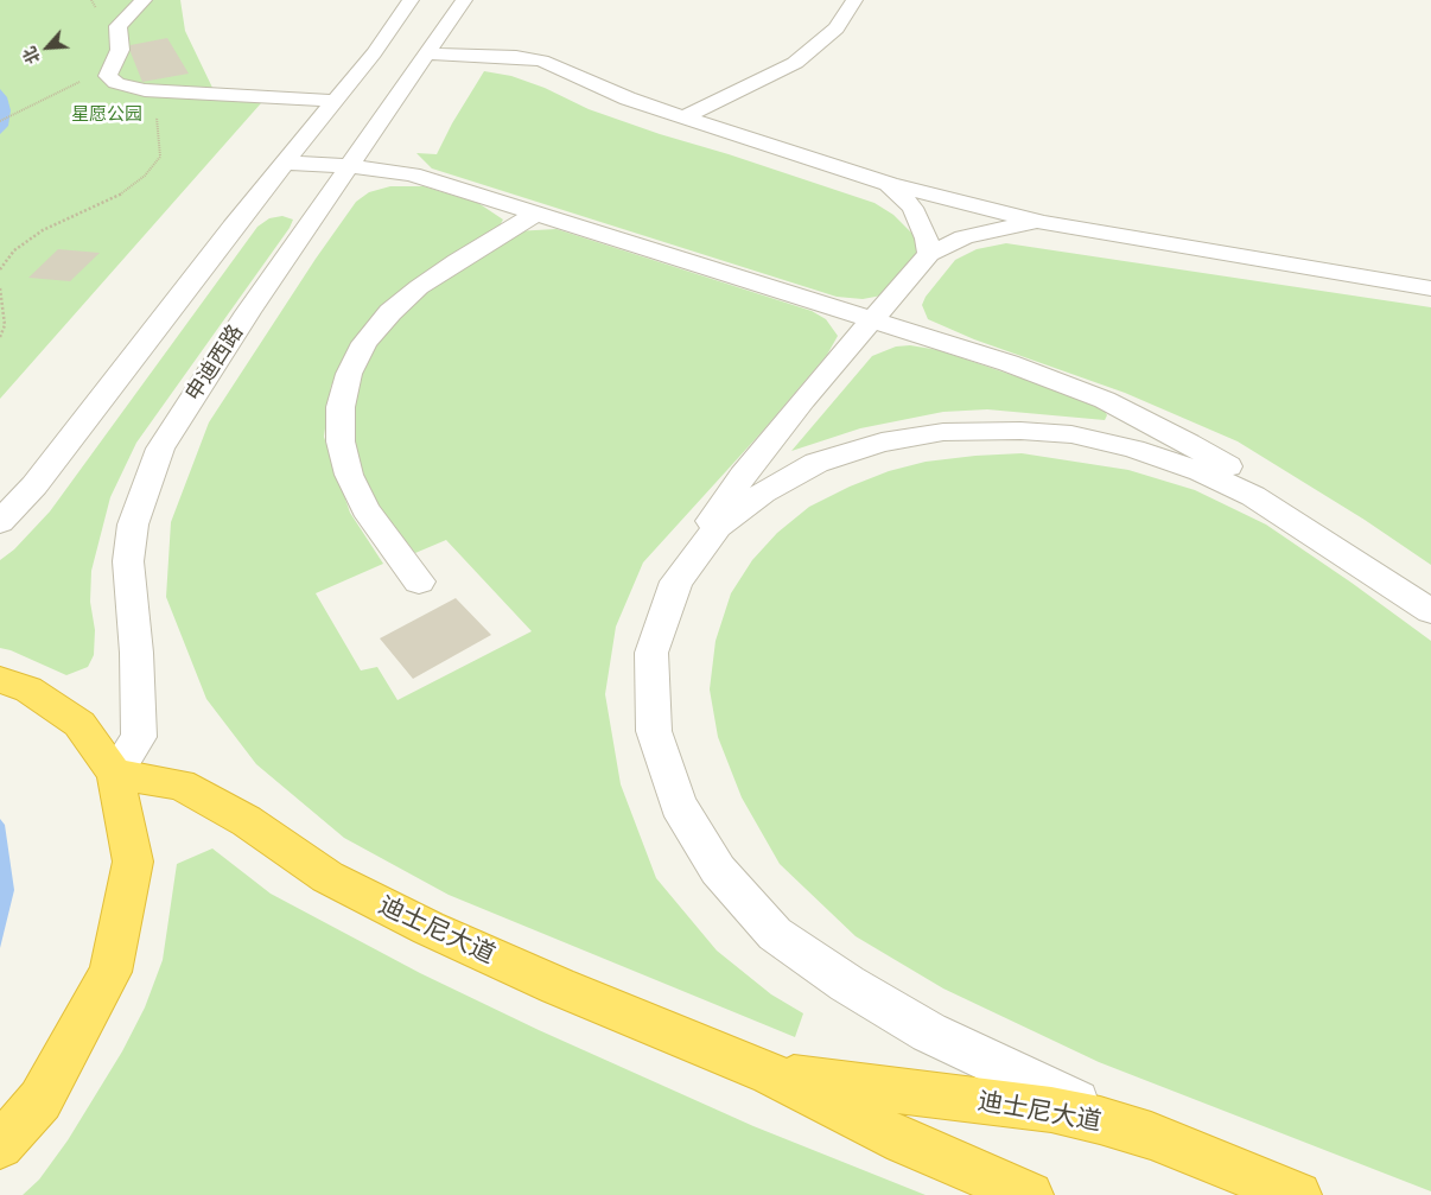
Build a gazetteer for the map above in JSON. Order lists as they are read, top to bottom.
{
  "streets": {
    "highway": ["迪士尼大道"],
    "street": ["申迪西路"]
  },
  "crossings": [
    ["申迪西路", "迪士尼大道"]
  ],
  "parks": ["星愿公园"],
  "north": "bottom left"
}
